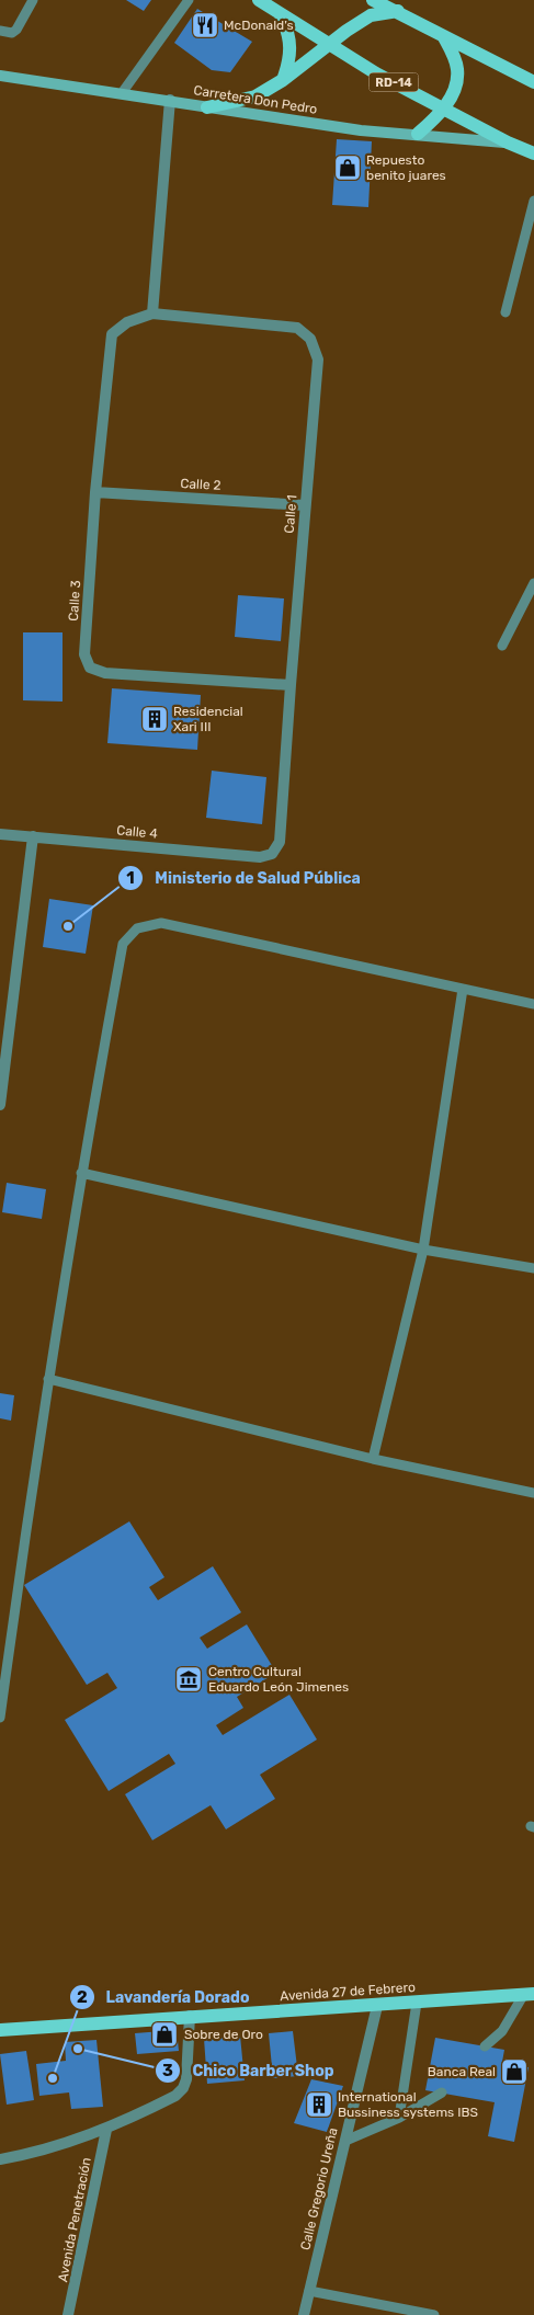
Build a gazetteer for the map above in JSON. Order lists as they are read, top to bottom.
{
  "streets": {
    "main road": ["RD-14", "Avenida 27 de Febrero"],
    "street": [
      "Carretera Don Pedro",
      "Calle 2",
      "Calle 1",
      "Calle 3",
      "Calle 4",
      "Calle Gregorio Ureña",
      "Avenida Penetración"
    ]
  },
  "crossings": [
    ["RD-14", "Carretera Don Pedro"],
    ["Calle 2", "Calle 1"],
    ["Calle 2", "Calle 3"],
    ["Calle 1", "Calle 3"],
    ["Calle 1", "Calle 4"],
    ["Avenida 27 de Febrero", "Calle Gregorio Ureña"]
  ],
  "places": {
    "restaurant": ["McDonald's"],
    "shop": ["Repuesto benito juares", "Sobre de Oro", "Banca Real"],
    "building": ["Residencial Xari III", "International Bussiness systems IBS"],
    "other": ["Ministerio de Salud Pública", "Chico Barber Shop", "Lavandería Dorado"],
    "museum": ["Centro Cultural Eduardo León Jimenes"]
  }
}
